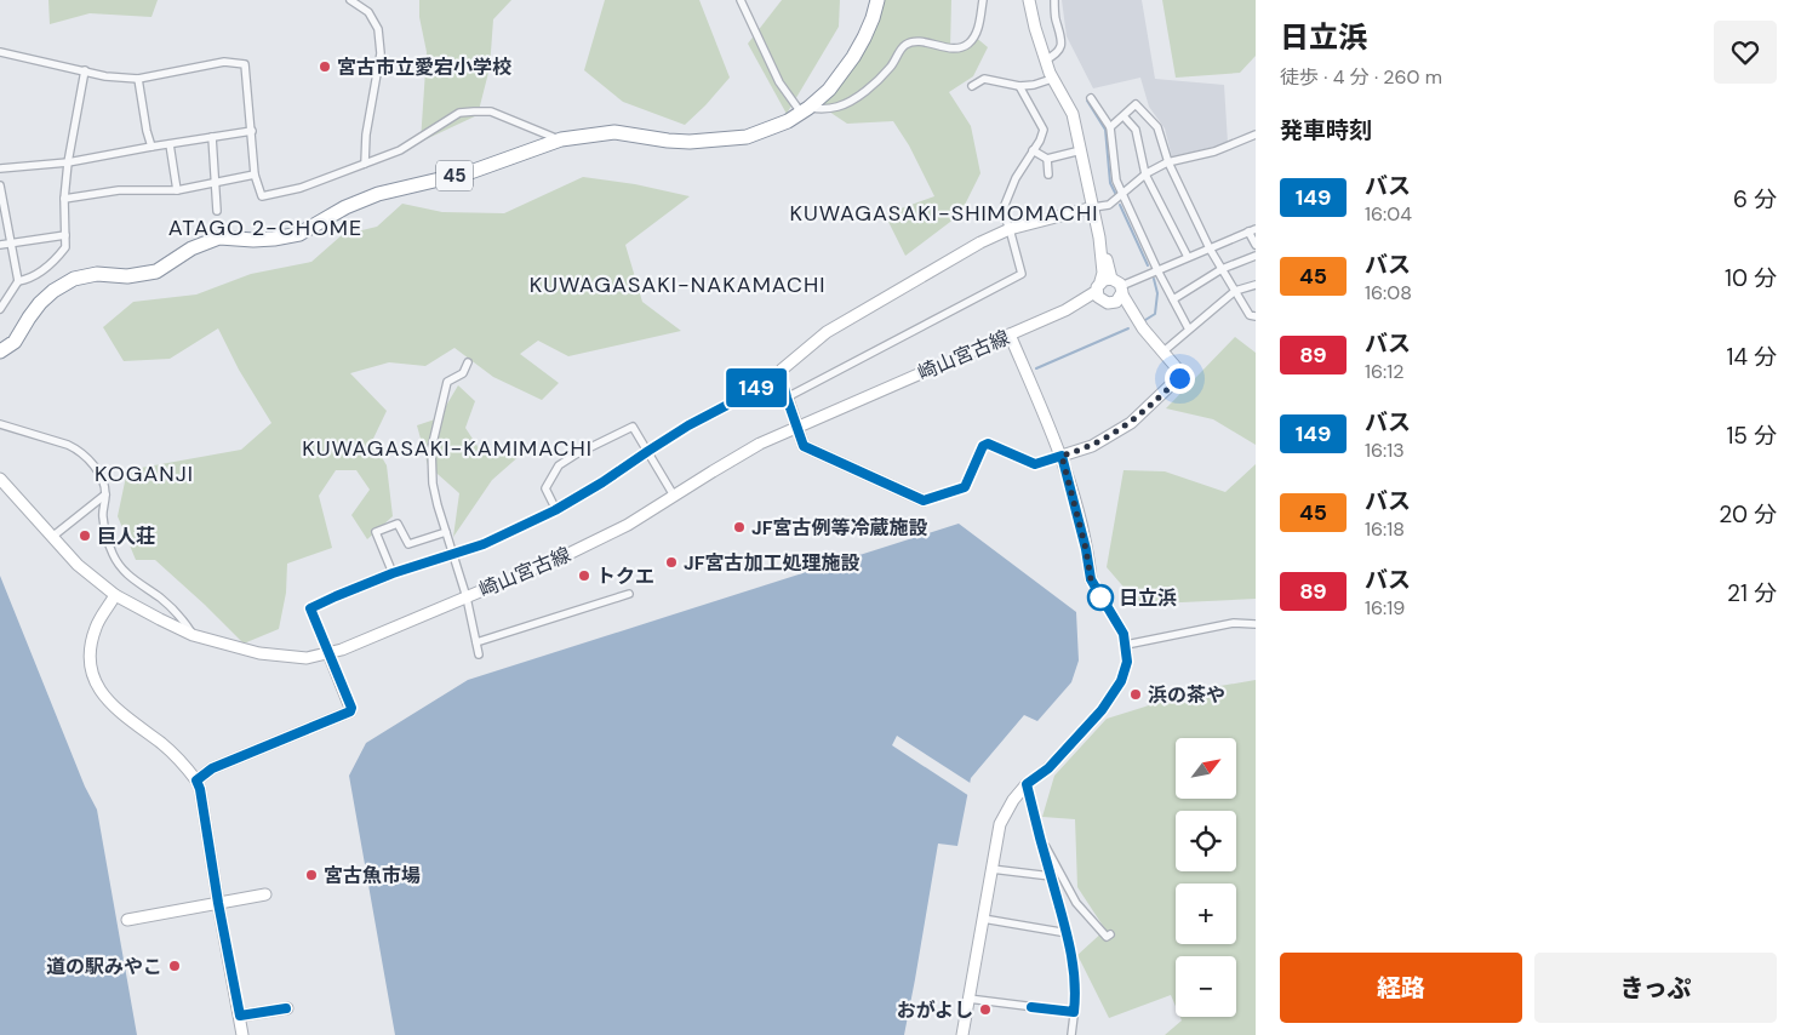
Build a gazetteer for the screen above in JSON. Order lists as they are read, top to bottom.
{
  "streets": {
    "highway": ["45"],
    "street": ["崎山宮古線"]
  },
  "districts": [
    "KUWAGASAKI-SHIMOMACHI",
    "ATAGO 2-CHOME",
    "KUWAGASAKI-NAKAMACHI",
    "KUWAGASAKI-KAMIMACHI",
    "KOGANJI"
  ],
  "places": [
    "宮古市立愛宕小学校",
    "JF宮古例等冷蔵施設",
    "巨人荘",
    "JF宮古加工処理施設",
    "トクエ",
    "日立浜",
    "浜の茶や",
    "宮古魚市場",
    "道の駅みやこ",
    "おがよし"
  ],
  "lines": ["bus line 149"],
  "north": "top right",
  "page": {
    "on_map": "149",
    "heading": [
      ["日立浜", "徒歩 · 4 分 · 260 m"],
      "発車時刻"
    ],
    "list": [
      {
        "mark": "149",
        "name": "バス",
        "note": "16:04",
        "value": "6 分"
      },
      {
        "mark": "45",
        "name": "バス",
        "note": "16:08",
        "value": "10 分"
      },
      {
        "mark": "89",
        "name": "バス",
        "note": "16:12",
        "value": "14 分"
      },
      {
        "mark": "149",
        "name": "バス",
        "note": "16:13",
        "value": "15 分"
      },
      {
        "mark": "45",
        "name": "バス",
        "note": "16:18",
        "value": "20 分"
      },
      {
        "mark": "89",
        "name": "バス",
        "note": "16:19",
        "value": "21 分"
      }
    ],
    "map_buttons": ["+", "−"],
    "buttons": ["経路", "きっぷ"]
  }
}
